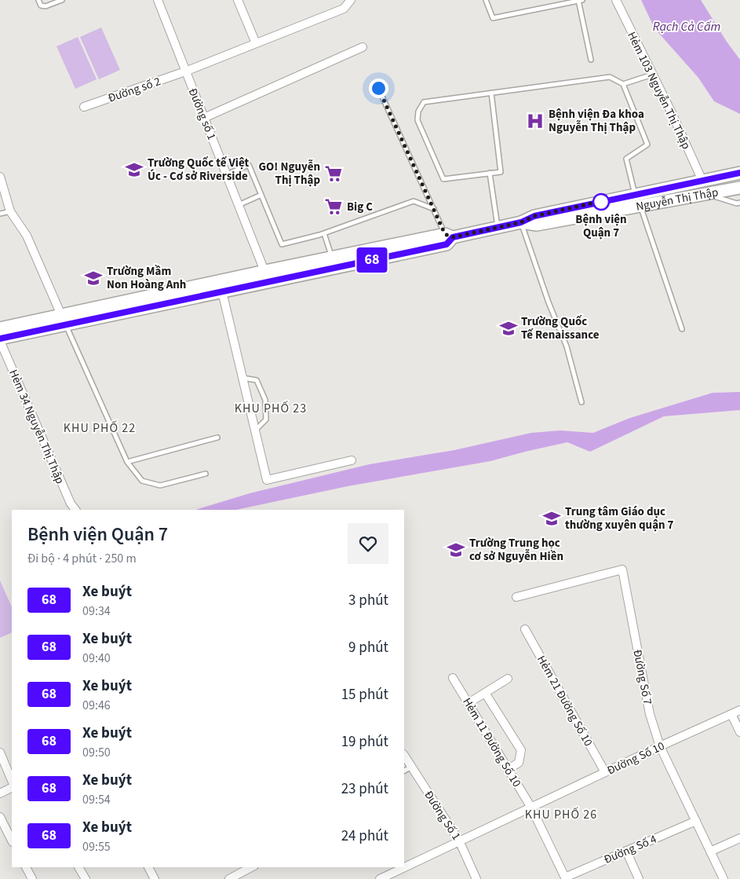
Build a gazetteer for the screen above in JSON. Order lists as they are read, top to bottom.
{
  "streets": {
    "main road": ["Nguyễn Thị Thập"],
    "street": [
      "Đường số 2",
      "Hẻm 103 Nguyễn Thị Thập",
      "Đường số 1",
      "Hẻm 34 Nguyễn Thị Thập",
      "Đường Số 7",
      "Hẻm 21 Đường Số 10",
      "Hẻm 11 Đường Số 10",
      "Đường Số 10",
      "Đường Số 1",
      "Đường Số 4"
    ]
  },
  "crossings": [
    ["Đường số 2", "Đường số 1"],
    ["Hẻm 103 Nguyễn Thị Thập", "Nguyễn Thị Thập"],
    ["Đường số 1", "Nguyễn Thị Thập"],
    ["Nguyễn Thị Thập", "Hẻm 34 Nguyễn Thị Thập"],
    ["Đường Số 7", "Đường Số 10"],
    ["Đường Số 7", "Đường Số 4"],
    ["Hẻm 21 Đường Số 10", "Đường Số 10"],
    ["Hẻm 11 Đường Số 10", "Đường Số 10"],
    ["Hẻm 11 Đường Số 10", "Đường Số 4"]
  ],
  "districts": ["KHU PHỐ 23", "KHU PHỐ 22", "KHU PHỐ 26"],
  "water": ["Rạch Cả Cấm"],
  "places": {
    "hospital": ["Bệnh viện Đa khoa Nguyễn Thị Thập"],
    "school or university": [
      "Trường Quốc tế Việt Úc - Cơ sở Riverside",
      "Trường Mầm Non Hoàng Anh",
      "Trường Quốc Tế Renaissance",
      "Trung tâm Giáo dục thường xuyên quận 7",
      "Trường Trung học cơ sở Nguyễn Hiền"
    ],
    "supermarket": ["GO! Nguyễn Thị Thập", "Big C"],
    "other": ["Bệnh viện Quận 7"]
  },
  "lines": ["bus line 68"],
  "page": {
    "on_map": "68",
    "heading": ["Bệnh viện Quận 7", "Đi bộ · 4 phút · 250 m"],
    "list": [
      {
        "mark": "68",
        "name": "Xe buýt",
        "note": "09:34",
        "value": "3 phút"
      },
      {
        "mark": "68",
        "name": "Xe buýt",
        "note": "09:40",
        "value": "9 phút"
      },
      {
        "mark": "68",
        "name": "Xe buýt",
        "note": "09:46",
        "value": "15 phút"
      },
      {
        "mark": "68",
        "name": "Xe buýt",
        "note": "09:50",
        "value": "19 phút"
      },
      {
        "mark": "68",
        "name": "Xe buýt",
        "note": "09:54",
        "value": "23 phút"
      },
      {
        "mark": "68",
        "name": "Xe buýt",
        "note": "09:55",
        "value": "24 phút"
      }
    ]
  }
}
